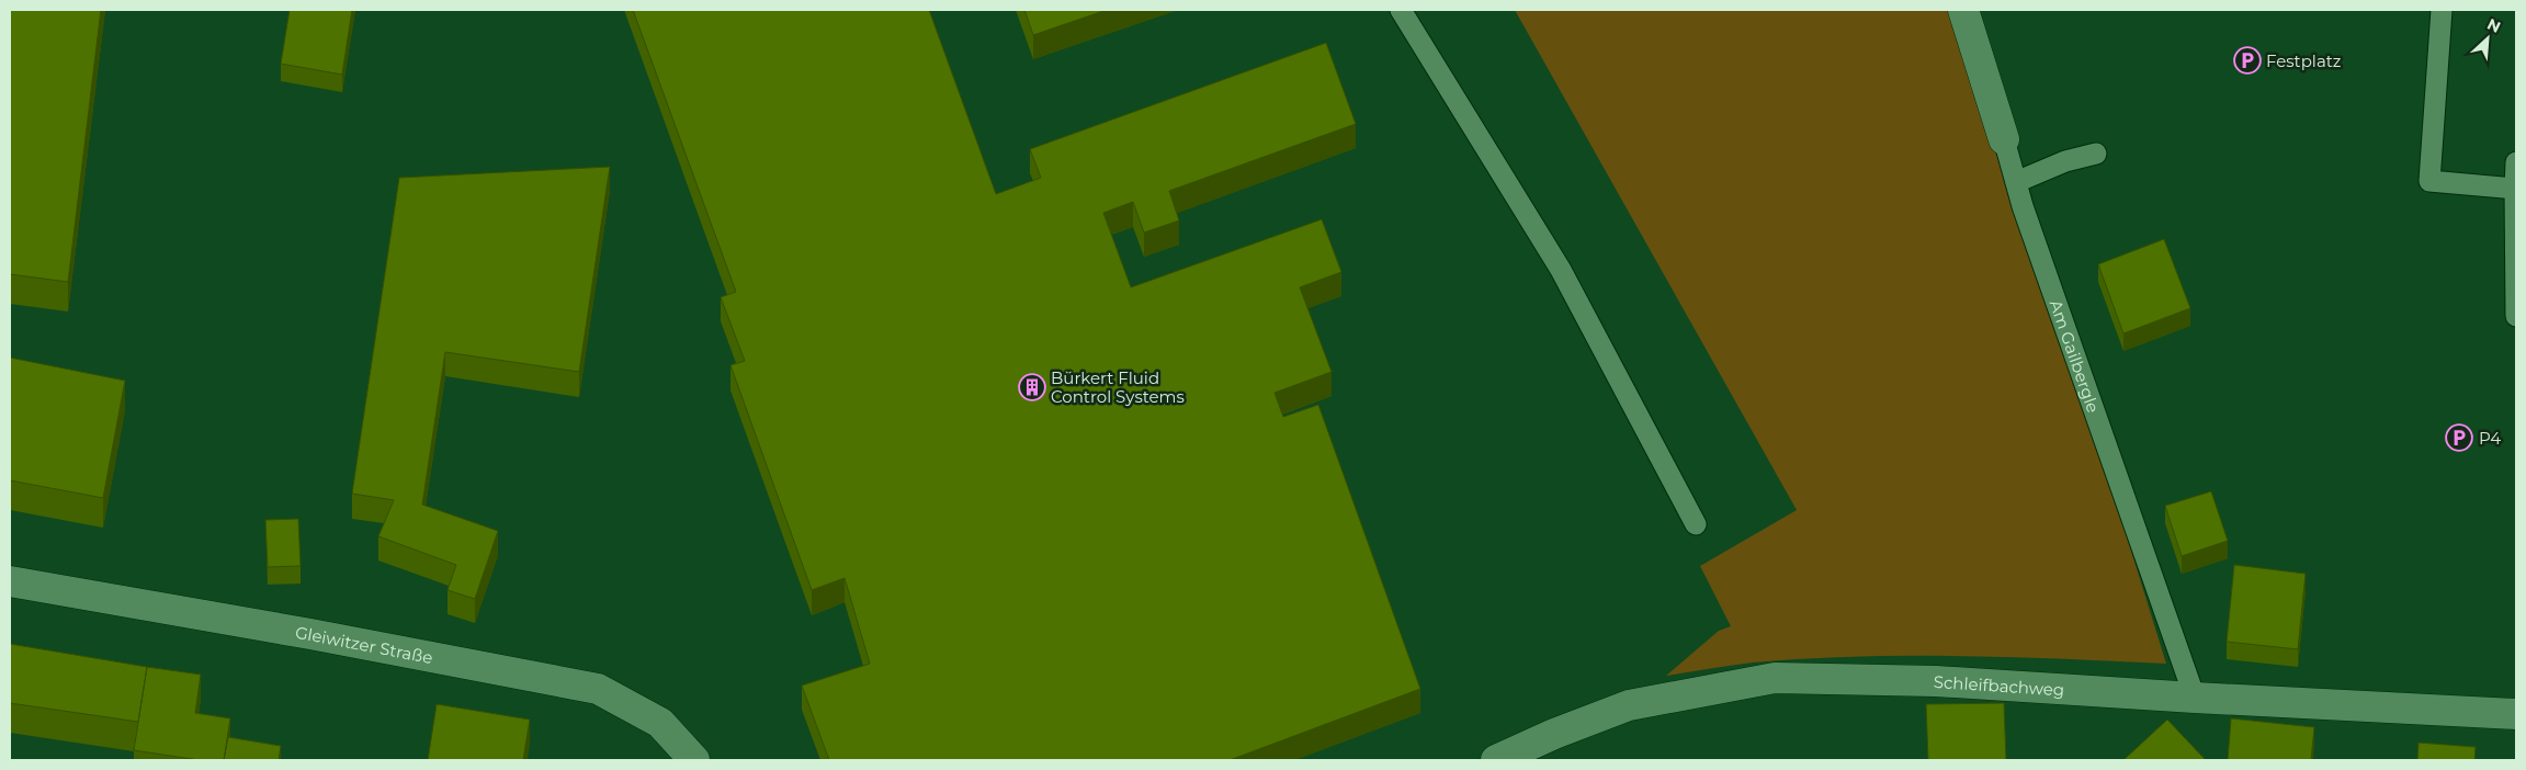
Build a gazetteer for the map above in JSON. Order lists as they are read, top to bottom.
{
  "streets": {
    "street": ["Am Gailbergle", "Gleiwitzer Straße", "Schleifbachweg"]
  },
  "crossings": [
    ["Am Gailbergle", "Schleifbachweg"]
  ],
  "places": {
    "parking": ["Festplatz", "P4"],
    "building": ["Bürkert Fluid Control Systems"]
  },
  "north": "top right"
}
